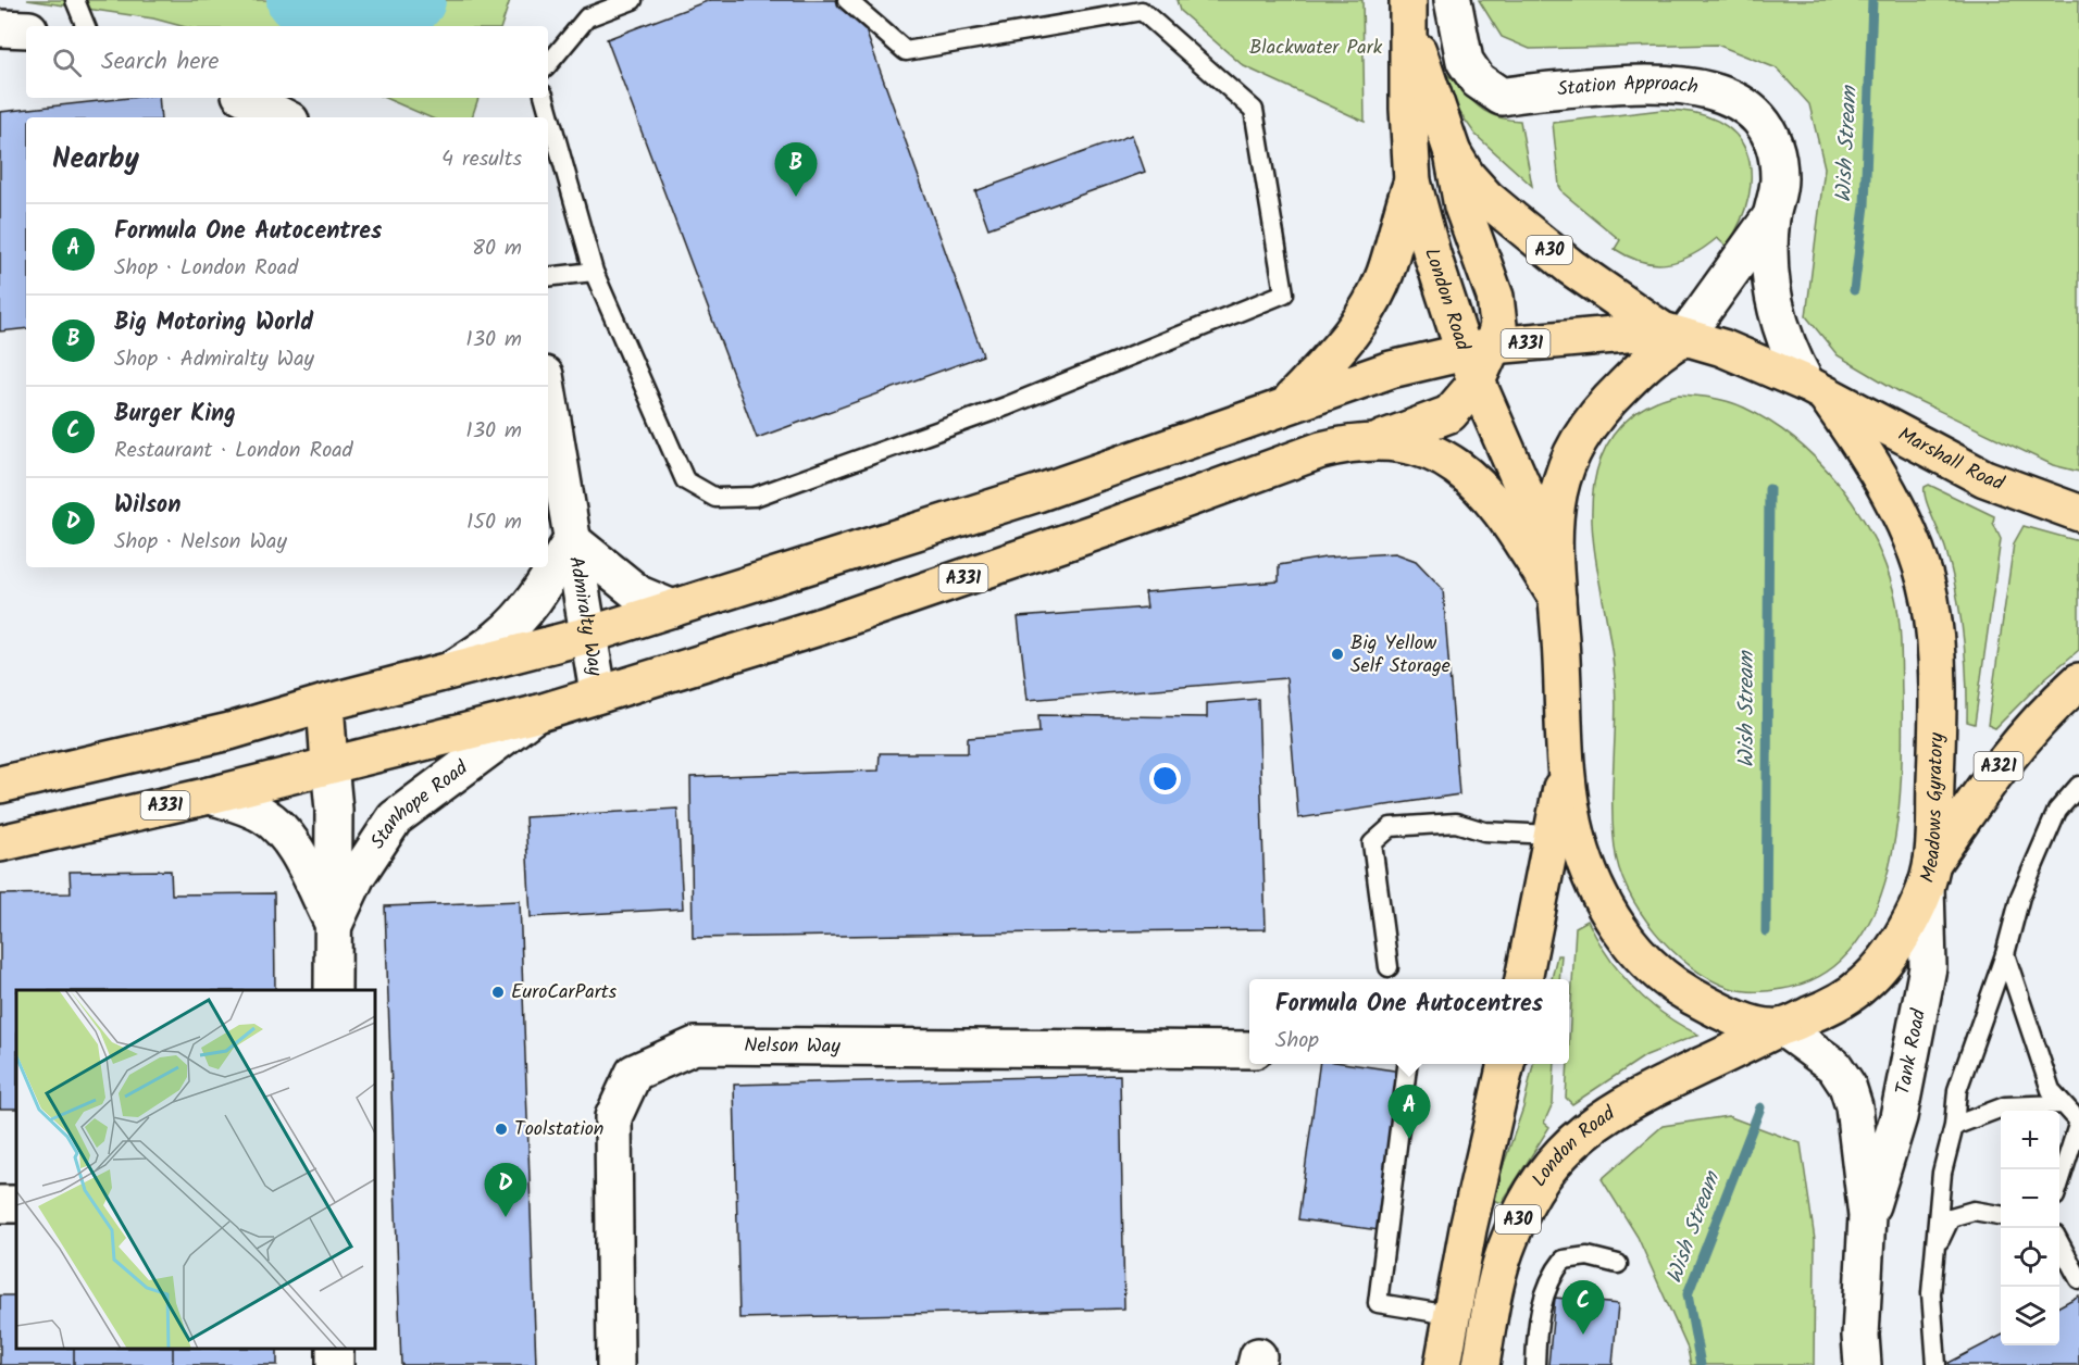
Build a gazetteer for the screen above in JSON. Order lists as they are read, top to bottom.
{
  "streets": {
    "main road": [
      "A30",
      "London Road",
      "A331",
      "Marshall Road",
      "A321",
      "Meadows Gyratory"
    ],
    "street": [
      "Station Approach",
      "Admiralty Way",
      "Stanhope Road",
      "Nelson Way",
      "Tank Road"
    ]
  },
  "crossings": [
    ["Station Approach", "A30"],
    ["Station Approach", "A331"],
    ["Station Approach", "Marshall Road"],
    ["Station Approach", "Meadows Gyratory"],
    ["A30", "London Road"],
    ["A30", "A331"],
    ["London Road", "A331"],
    ["London Road", "Meadows Gyratory"],
    ["London Road", "Tank Road"],
    ["A331", "Admiralty Way"],
    ["A331", "Stanhope Road"],
    ["Marshall Road", "Meadows Gyratory"],
    ["A321", "Meadows Gyratory"],
    ["A321", "Tank Road"],
    ["Meadows Gyratory", "Tank Road"]
  ],
  "water": ["Wish Stream"],
  "parks": ["Blackwater Park"],
  "places": ["Big Yellow Self Storage", "EuroCarParts", "Toolstation"],
  "page": {
    "search": "Search here",
    "heading": ["Nearby", "4 results"],
    "pins": [
      "B",
      "A",
      "D",
      "C"
    ],
    "list": [
      {
        "mark": "A",
        "name": "Formula One Autocentres",
        "note": "Shop · London Road",
        "value": "80 m"
      },
      {
        "mark": "B",
        "name": "Big Motoring World",
        "note": "Shop · Admiralty Way",
        "value": "130 m"
      },
      {
        "mark": "C",
        "name": "Burger King",
        "note": "Restaurant · London Road",
        "value": "130 m"
      },
      {
        "mark": "D",
        "name": "Wilson",
        "note": "Shop · Nelson Way",
        "value": "150 m"
      }
    ],
    "popup": ["Formula One Autocentres", "Shop"],
    "map_buttons": ["+", "−"]
  }
}
